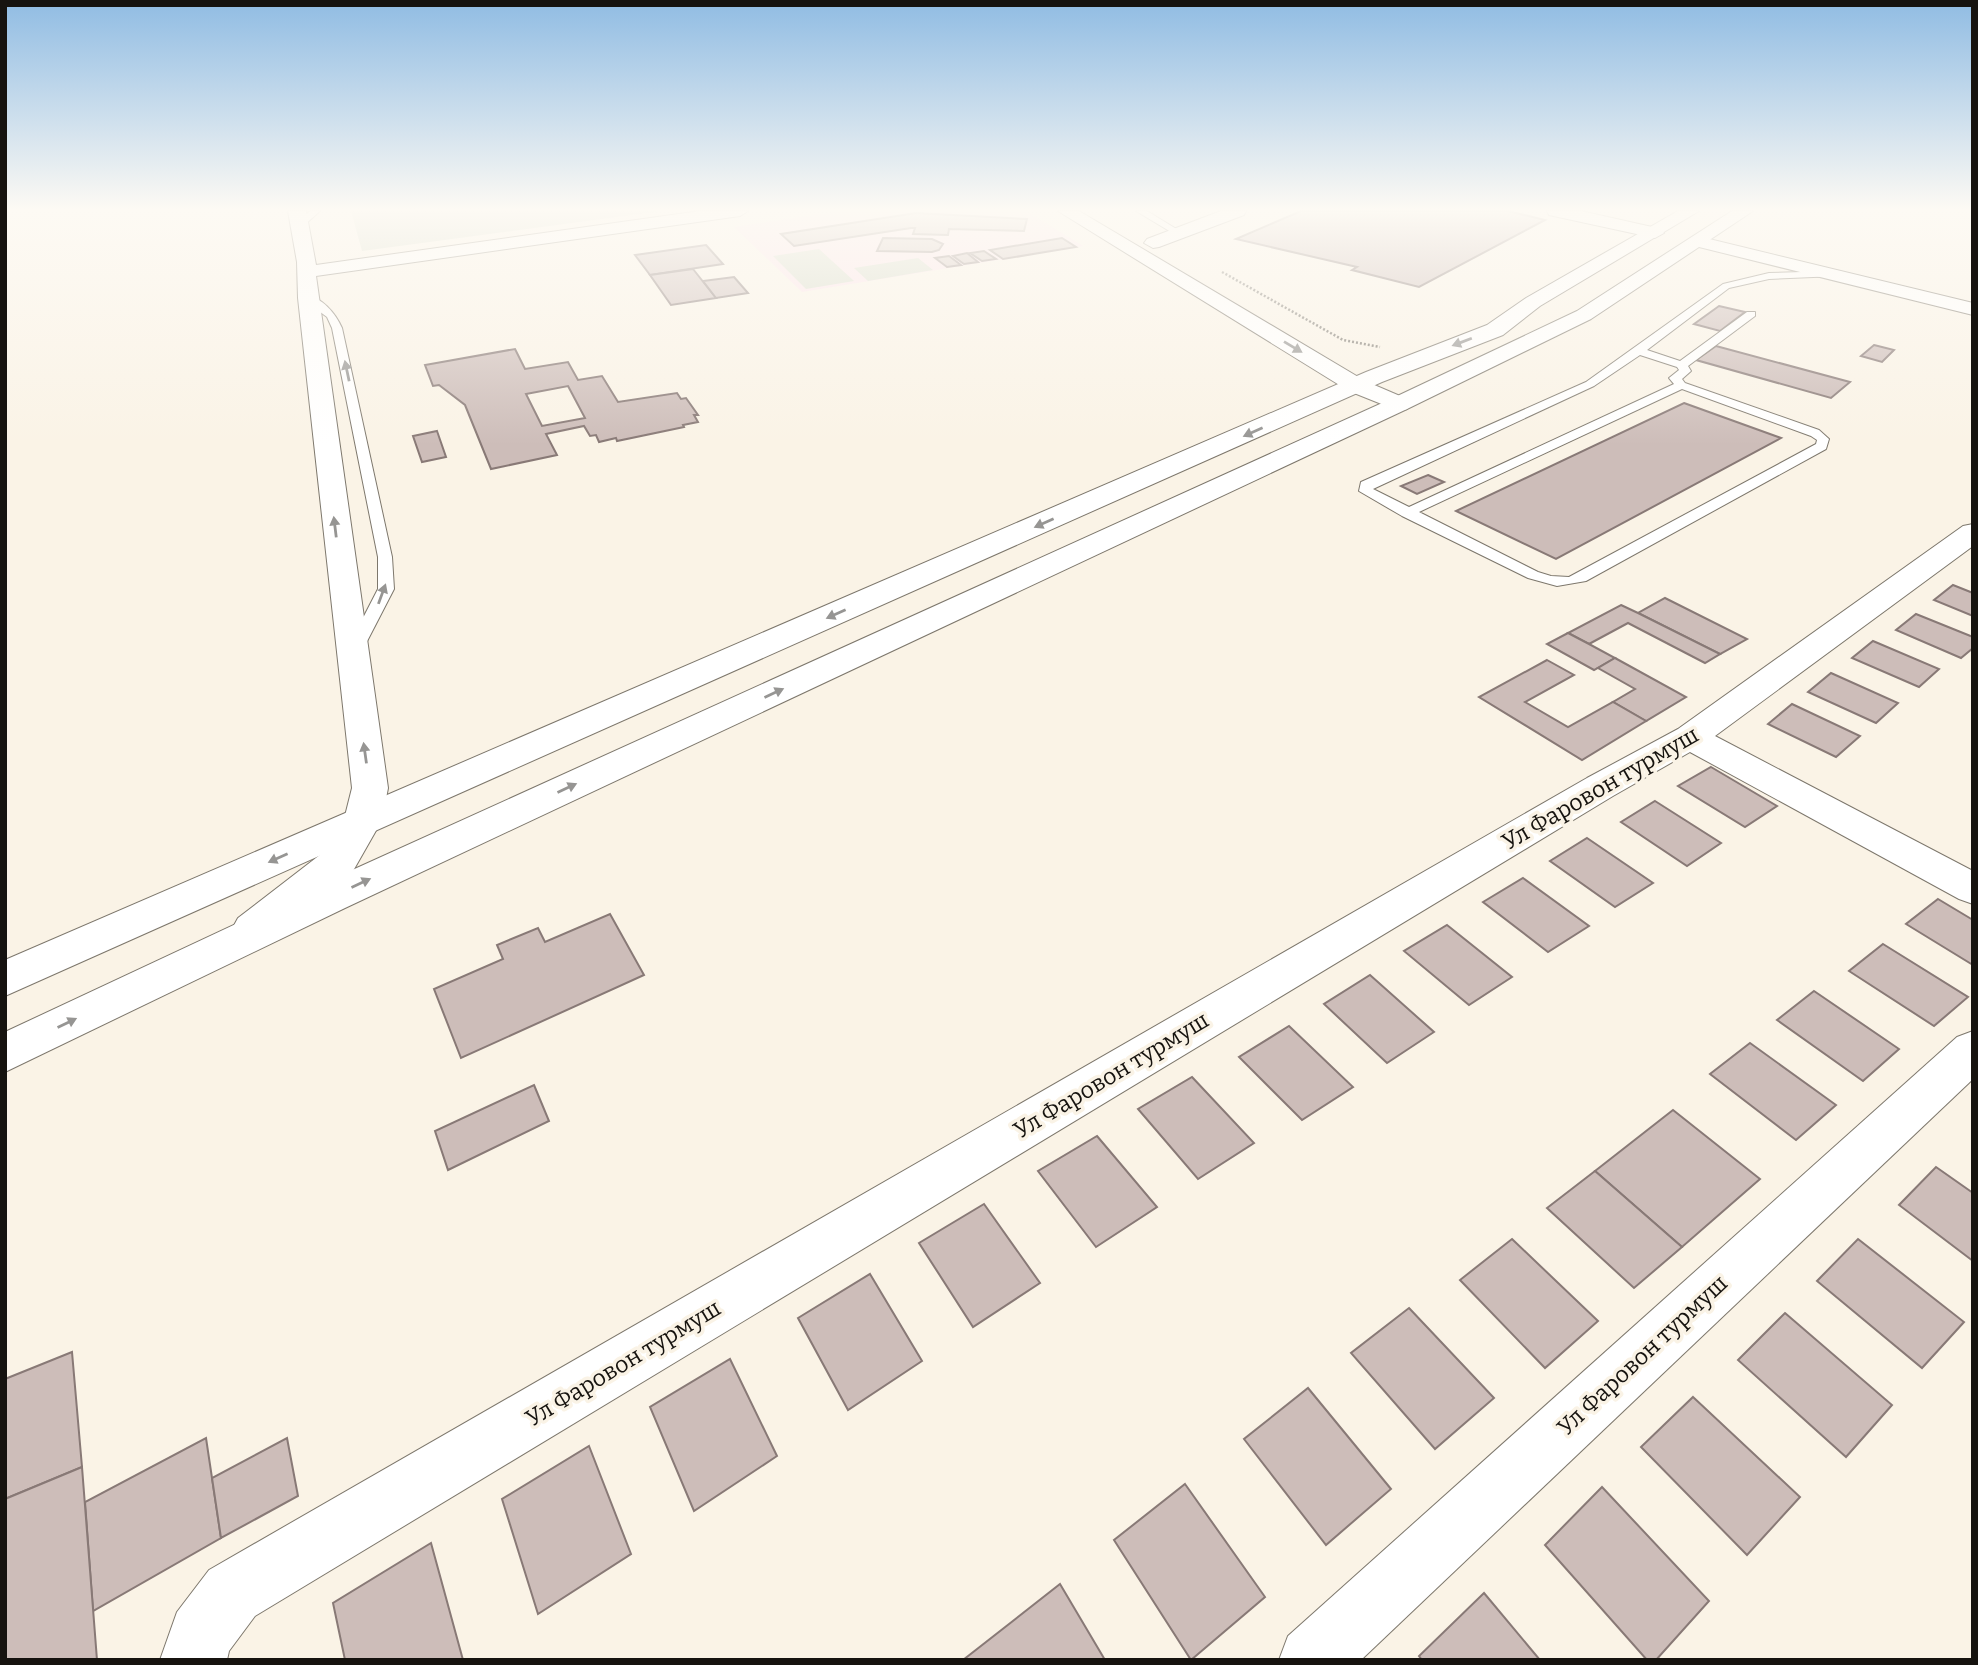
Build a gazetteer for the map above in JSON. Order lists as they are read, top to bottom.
{
  "streets": {
    "street": ["Ул Фаровон турмуш"]
  }
}
